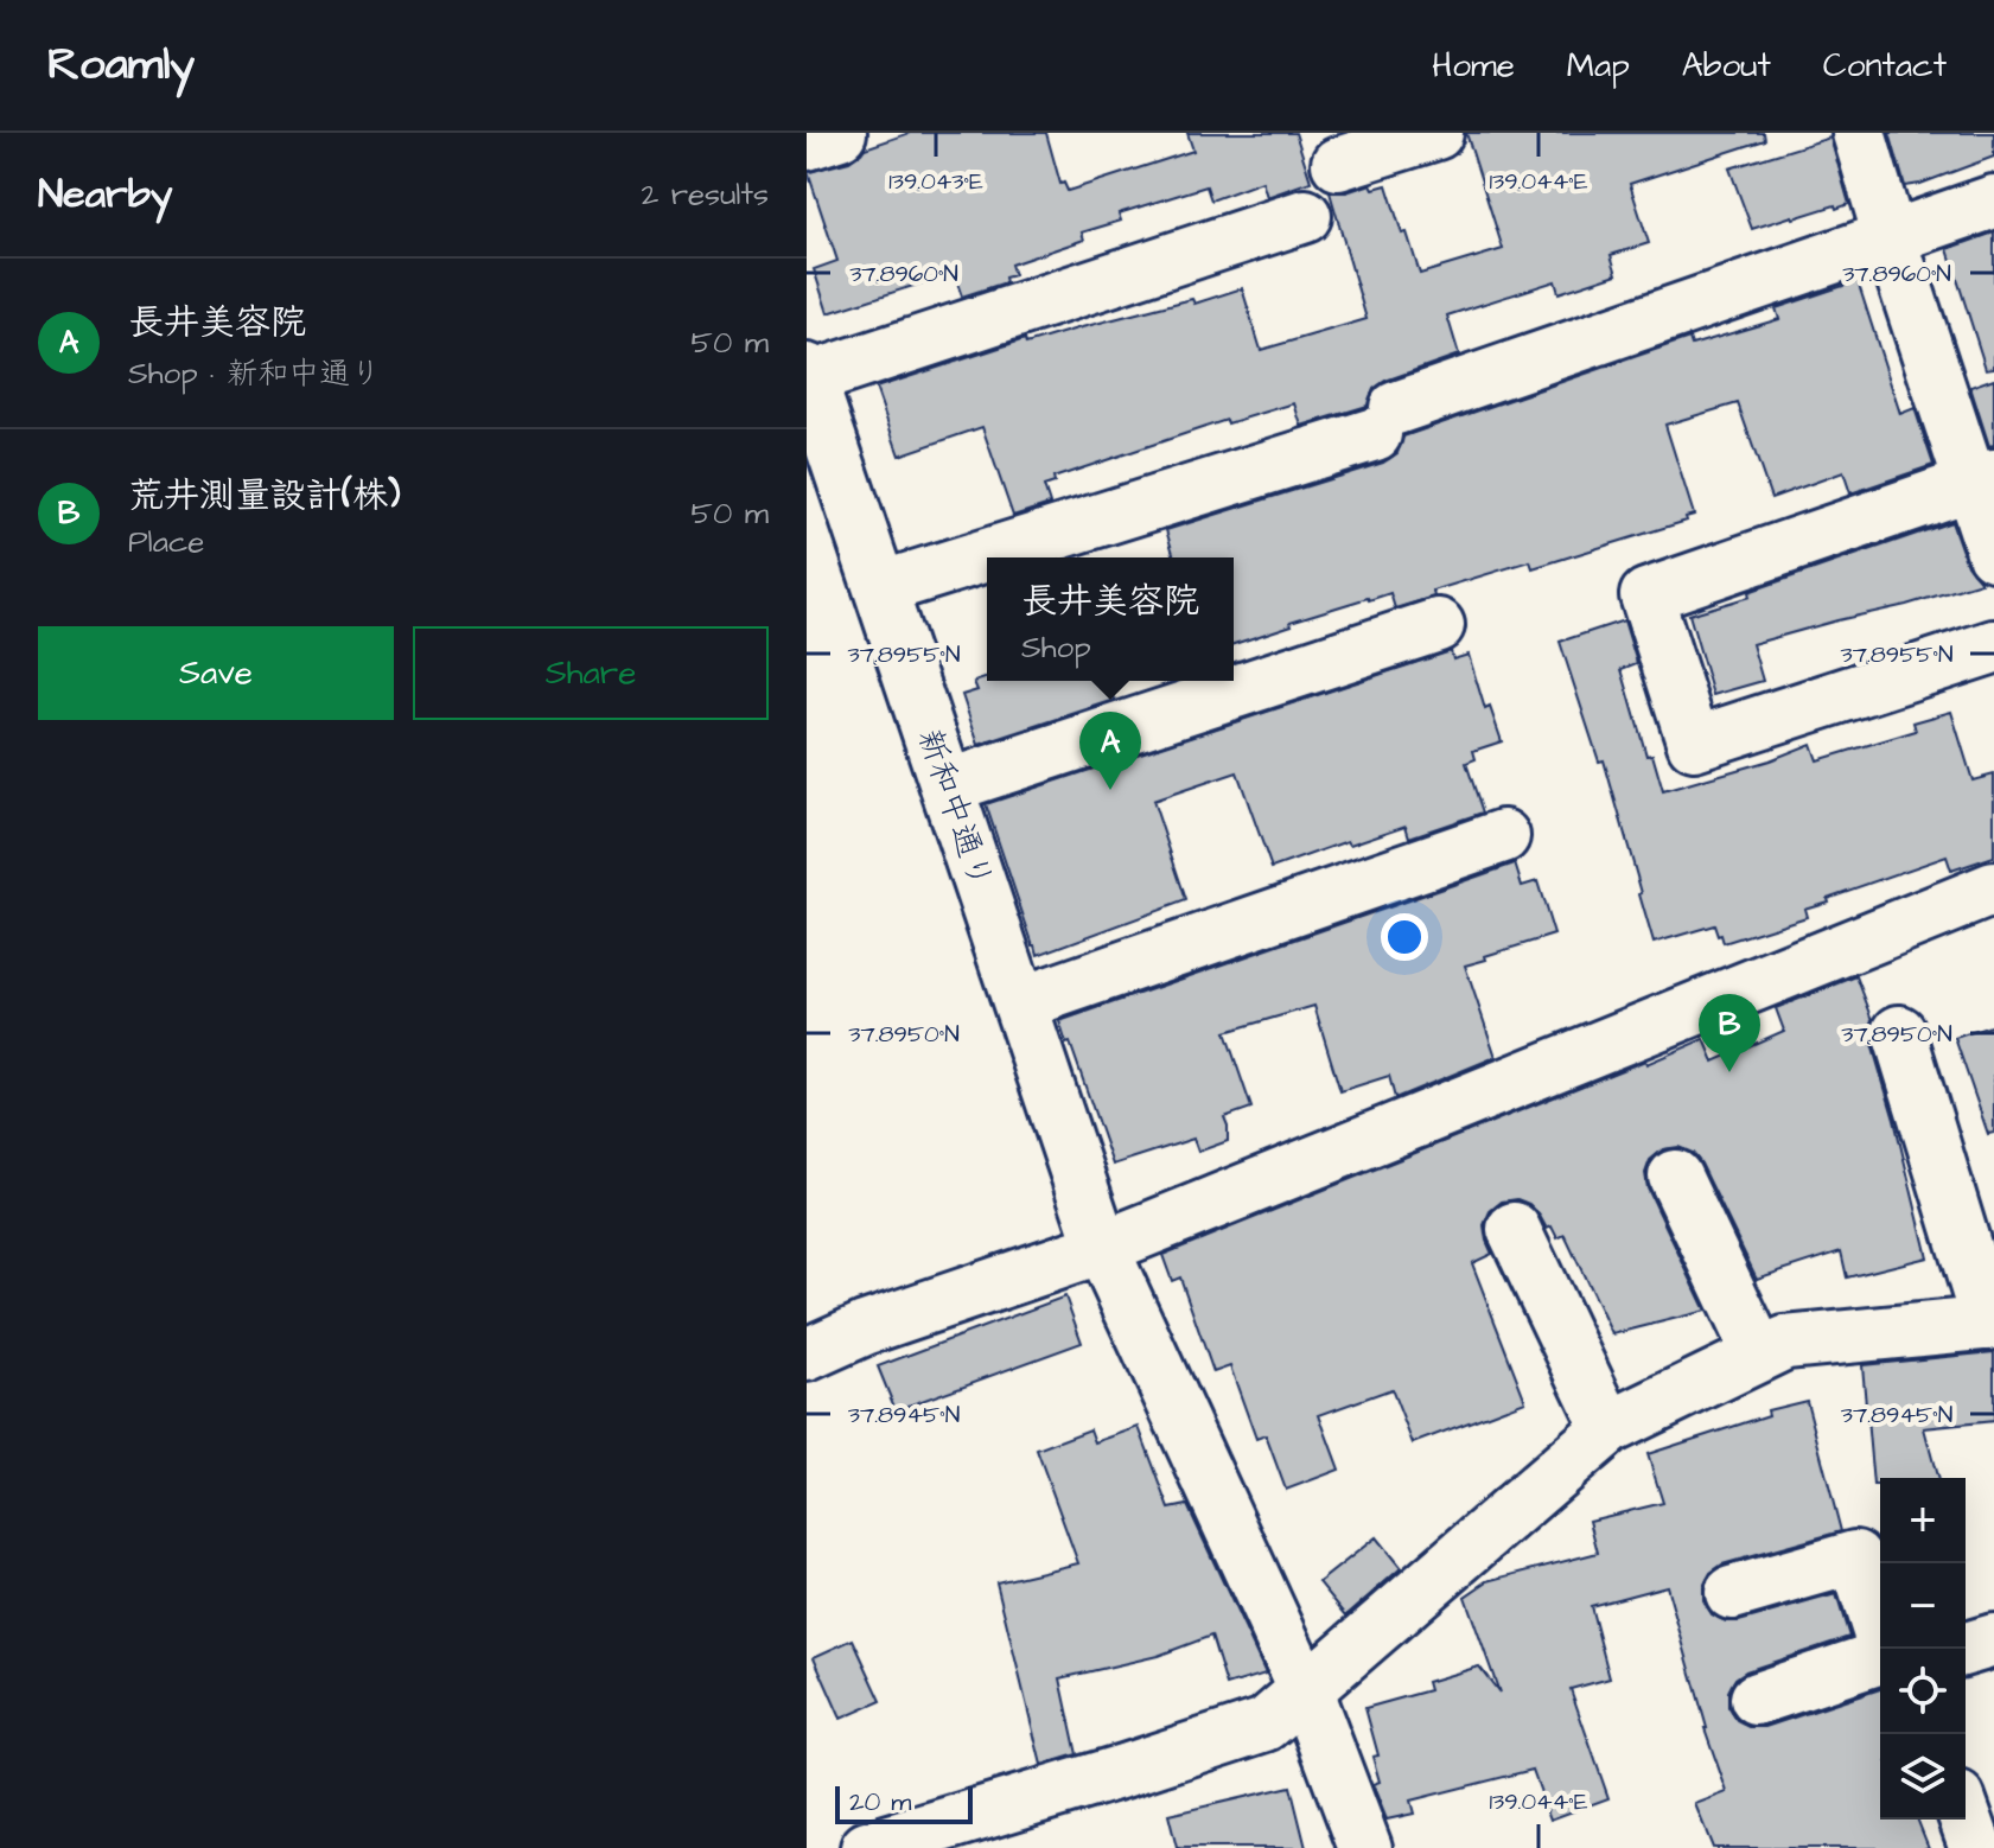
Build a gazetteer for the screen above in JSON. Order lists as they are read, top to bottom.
{
  "streets": {
    "street": ["新和中通り"]
  },
  "scale_bar": "20 m",
  "page": {
    "header": "Roamly",
    "nav": [
      "Home",
      "Map",
      "About",
      "Contact"
    ],
    "heading": ["Nearby", "2 results"],
    "list": [
      {
        "mark": "A",
        "name": "長井美容院",
        "note": "Shop · 新和中通り",
        "value": "50 m"
      },
      {
        "mark": "B",
        "name": "荒井測量設計(株)",
        "note": "Place",
        "value": "50 m"
      }
    ],
    "popup": ["長井美容院", "Shop"],
    "buttons": ["Save", "Share"],
    "pins": ["A", "B"],
    "map_buttons": ["+", "−"],
    "scale": "20 m"
  },
  "coordinates": [
    "139.043°E",
    "139.044°E",
    "37.8960°N",
    "37.8955°N",
    "37.8950°N",
    "37.8945°N"
  ]
}
